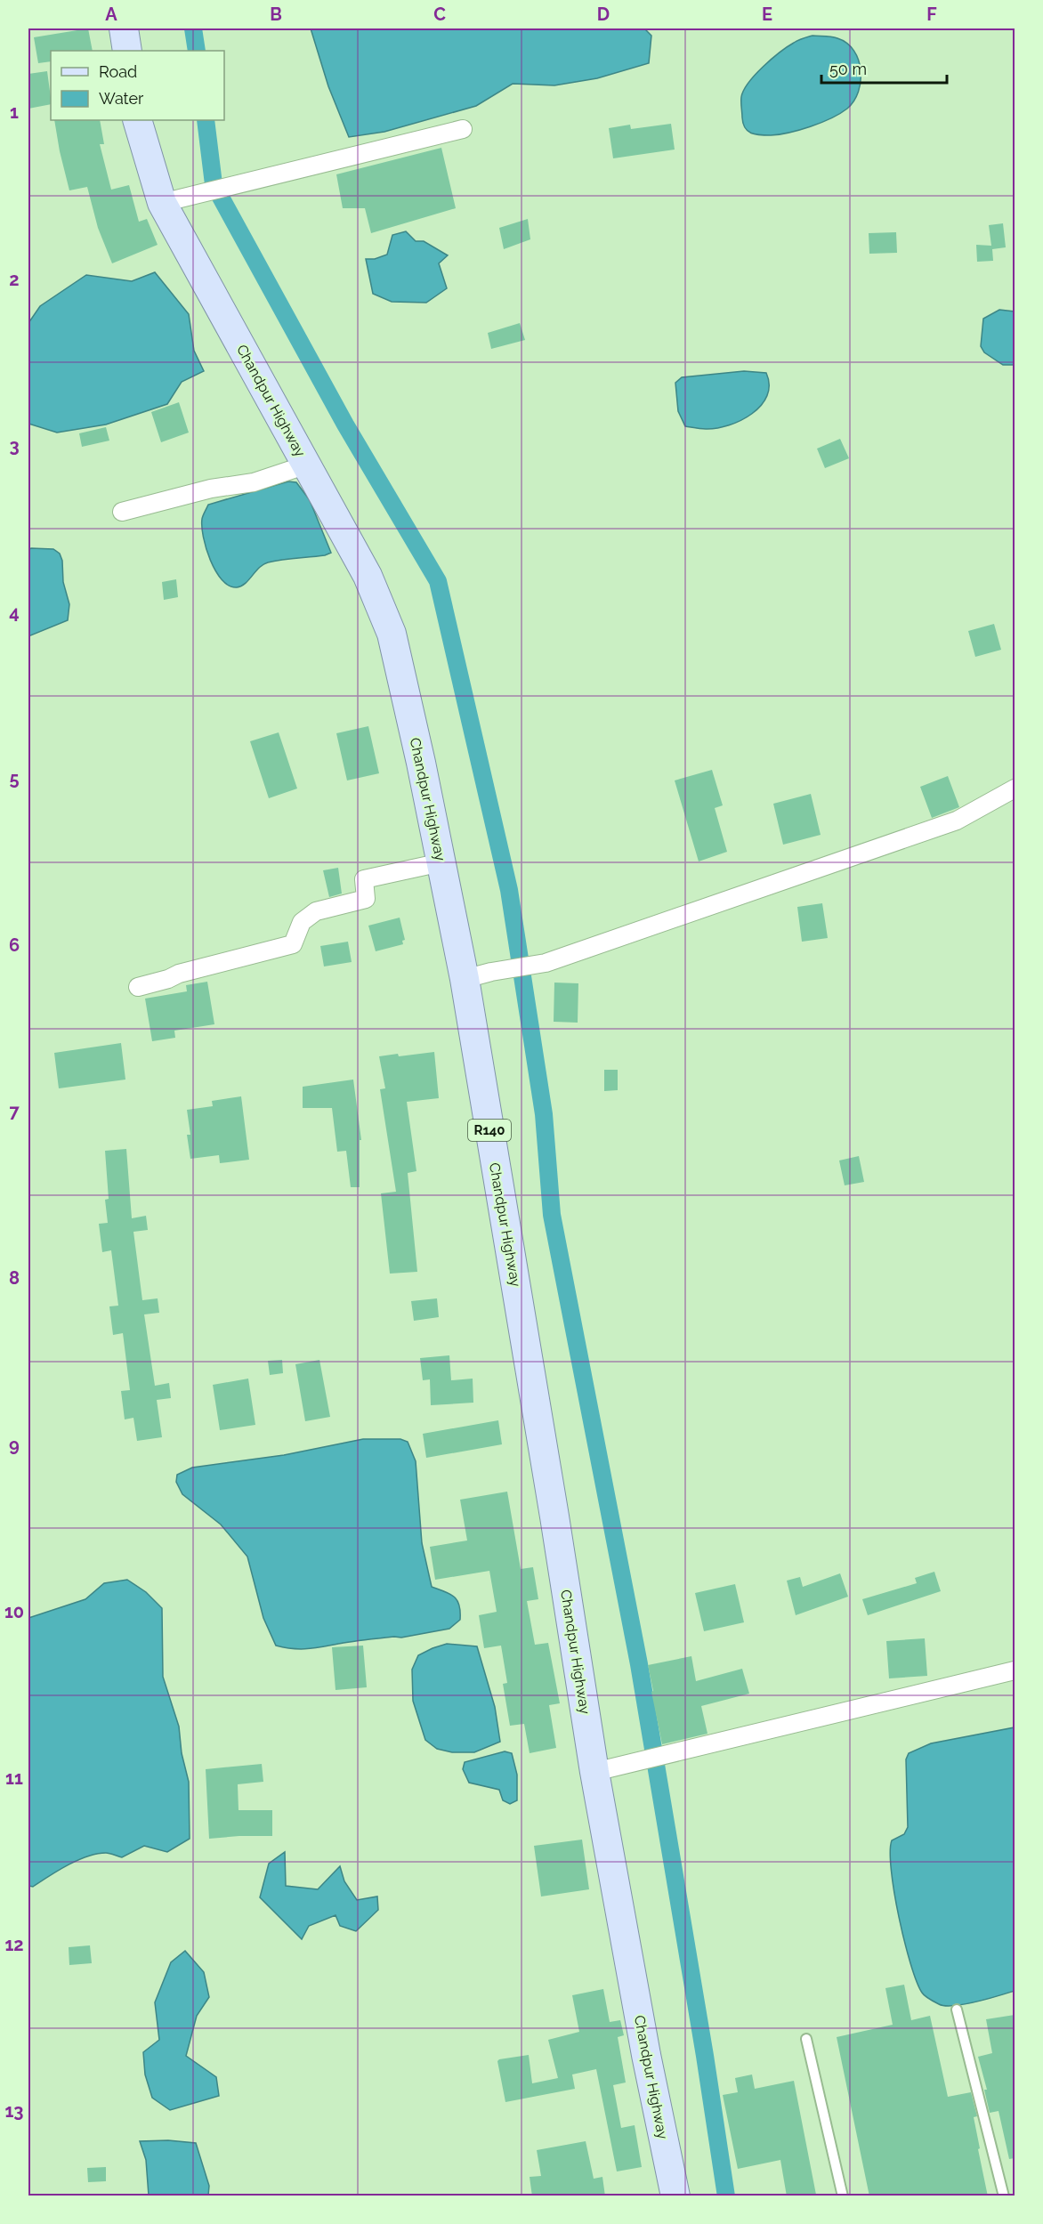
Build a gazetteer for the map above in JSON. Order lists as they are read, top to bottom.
{
  "streets": {
    "main road": ["Chandpur Highway", "R140"]
  },
  "legend": ["Road", "Water"],
  "scale_bar": "50 m",
  "grid": {
    "columns": [
      "A",
      "B",
      "C",
      "D",
      "E",
      "F"
    ],
    "rows": [
      "1",
      "2",
      "3",
      "4",
      "5",
      "6",
      "7",
      "8",
      "9",
      "10",
      "11",
      "12",
      "13"
    ]
  }
}
